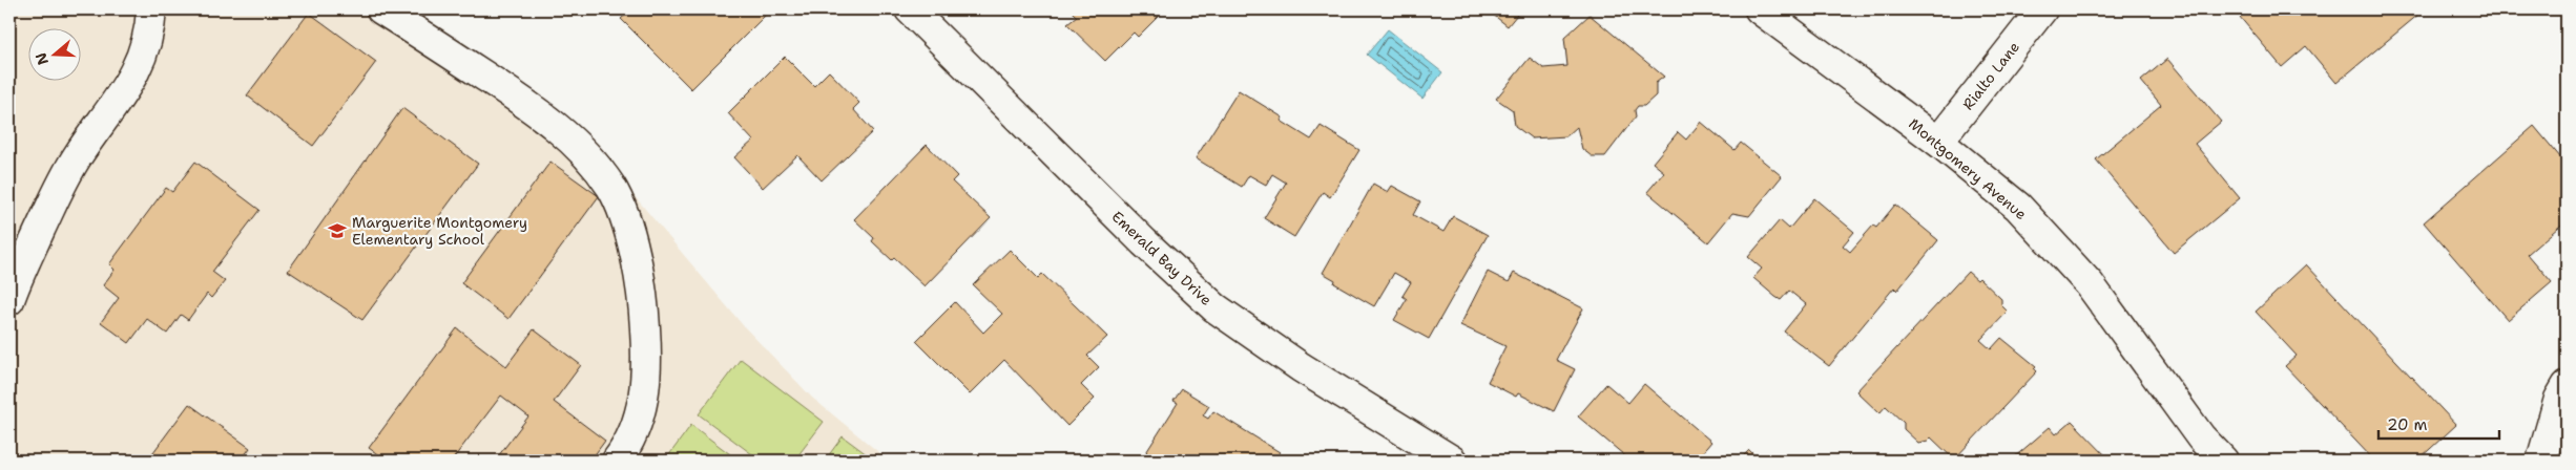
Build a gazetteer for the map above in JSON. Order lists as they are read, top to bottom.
{
  "streets": {
    "street": ["Rialto Lane", "Montgomery Avenue", "Emerald Bay Drive"]
  },
  "crossings": [
    ["Rialto Lane", "Montgomery Avenue"]
  ],
  "places": {
    "school or university": ["Marguerite Montgomery Elementary School"]
  },
  "scale_bar": "20 m",
  "north": "left"
}
